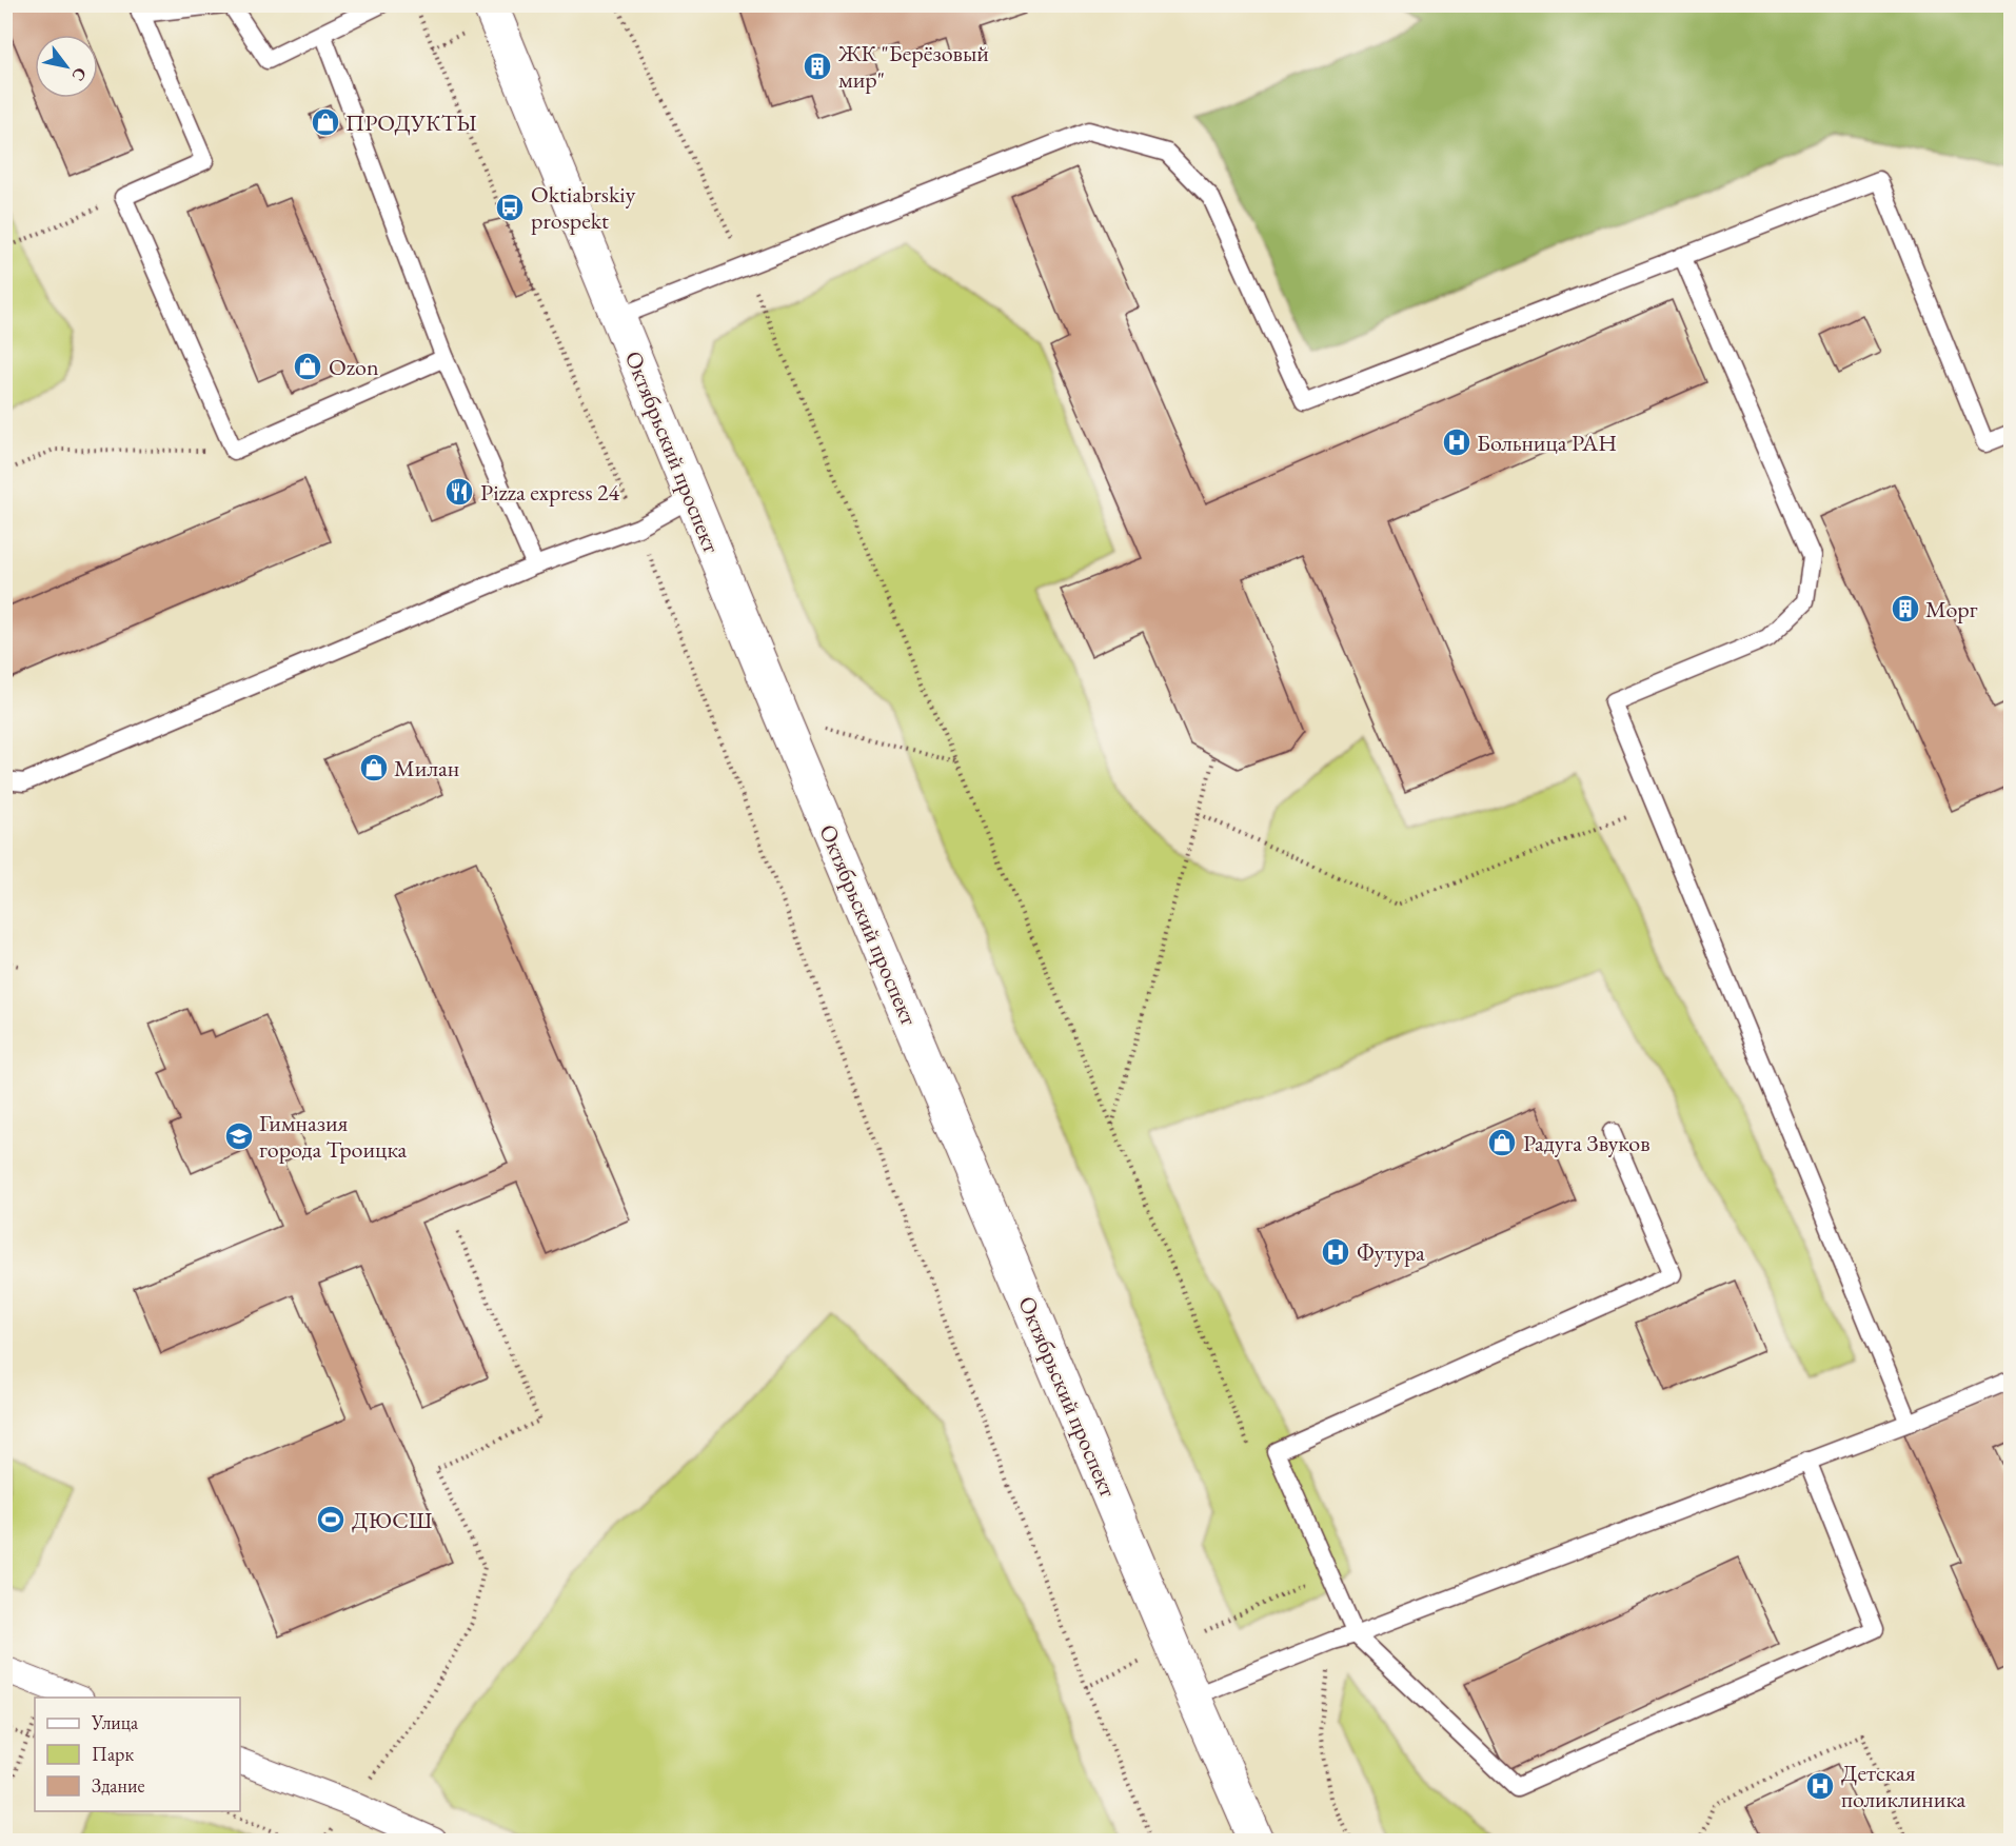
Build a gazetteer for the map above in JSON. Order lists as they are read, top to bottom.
{
  "streets": {
    "main road": ["Октябрьский проспект"]
  },
  "places": {
    "building": ["ЖК \"Берёзовый мир\"", "Морг"],
    "shop": [
      "ПРОДУКТЫ",
      "Ozon",
      "Милан",
      "Радуга Звуков"
    ],
    "bus stop": ["Oktiabrskiy prospekt"],
    "hospital": ["Больница РАН", "Футура", "Детская поликлиника"],
    "restaurant": ["Pizza express 24"],
    "school or university": ["Гимназия города Троицка"],
    "sports": ["ДЮСШ"]
  },
  "legend": ["Улица", "Парк", "Здание"],
  "north": "bottom right"
}
